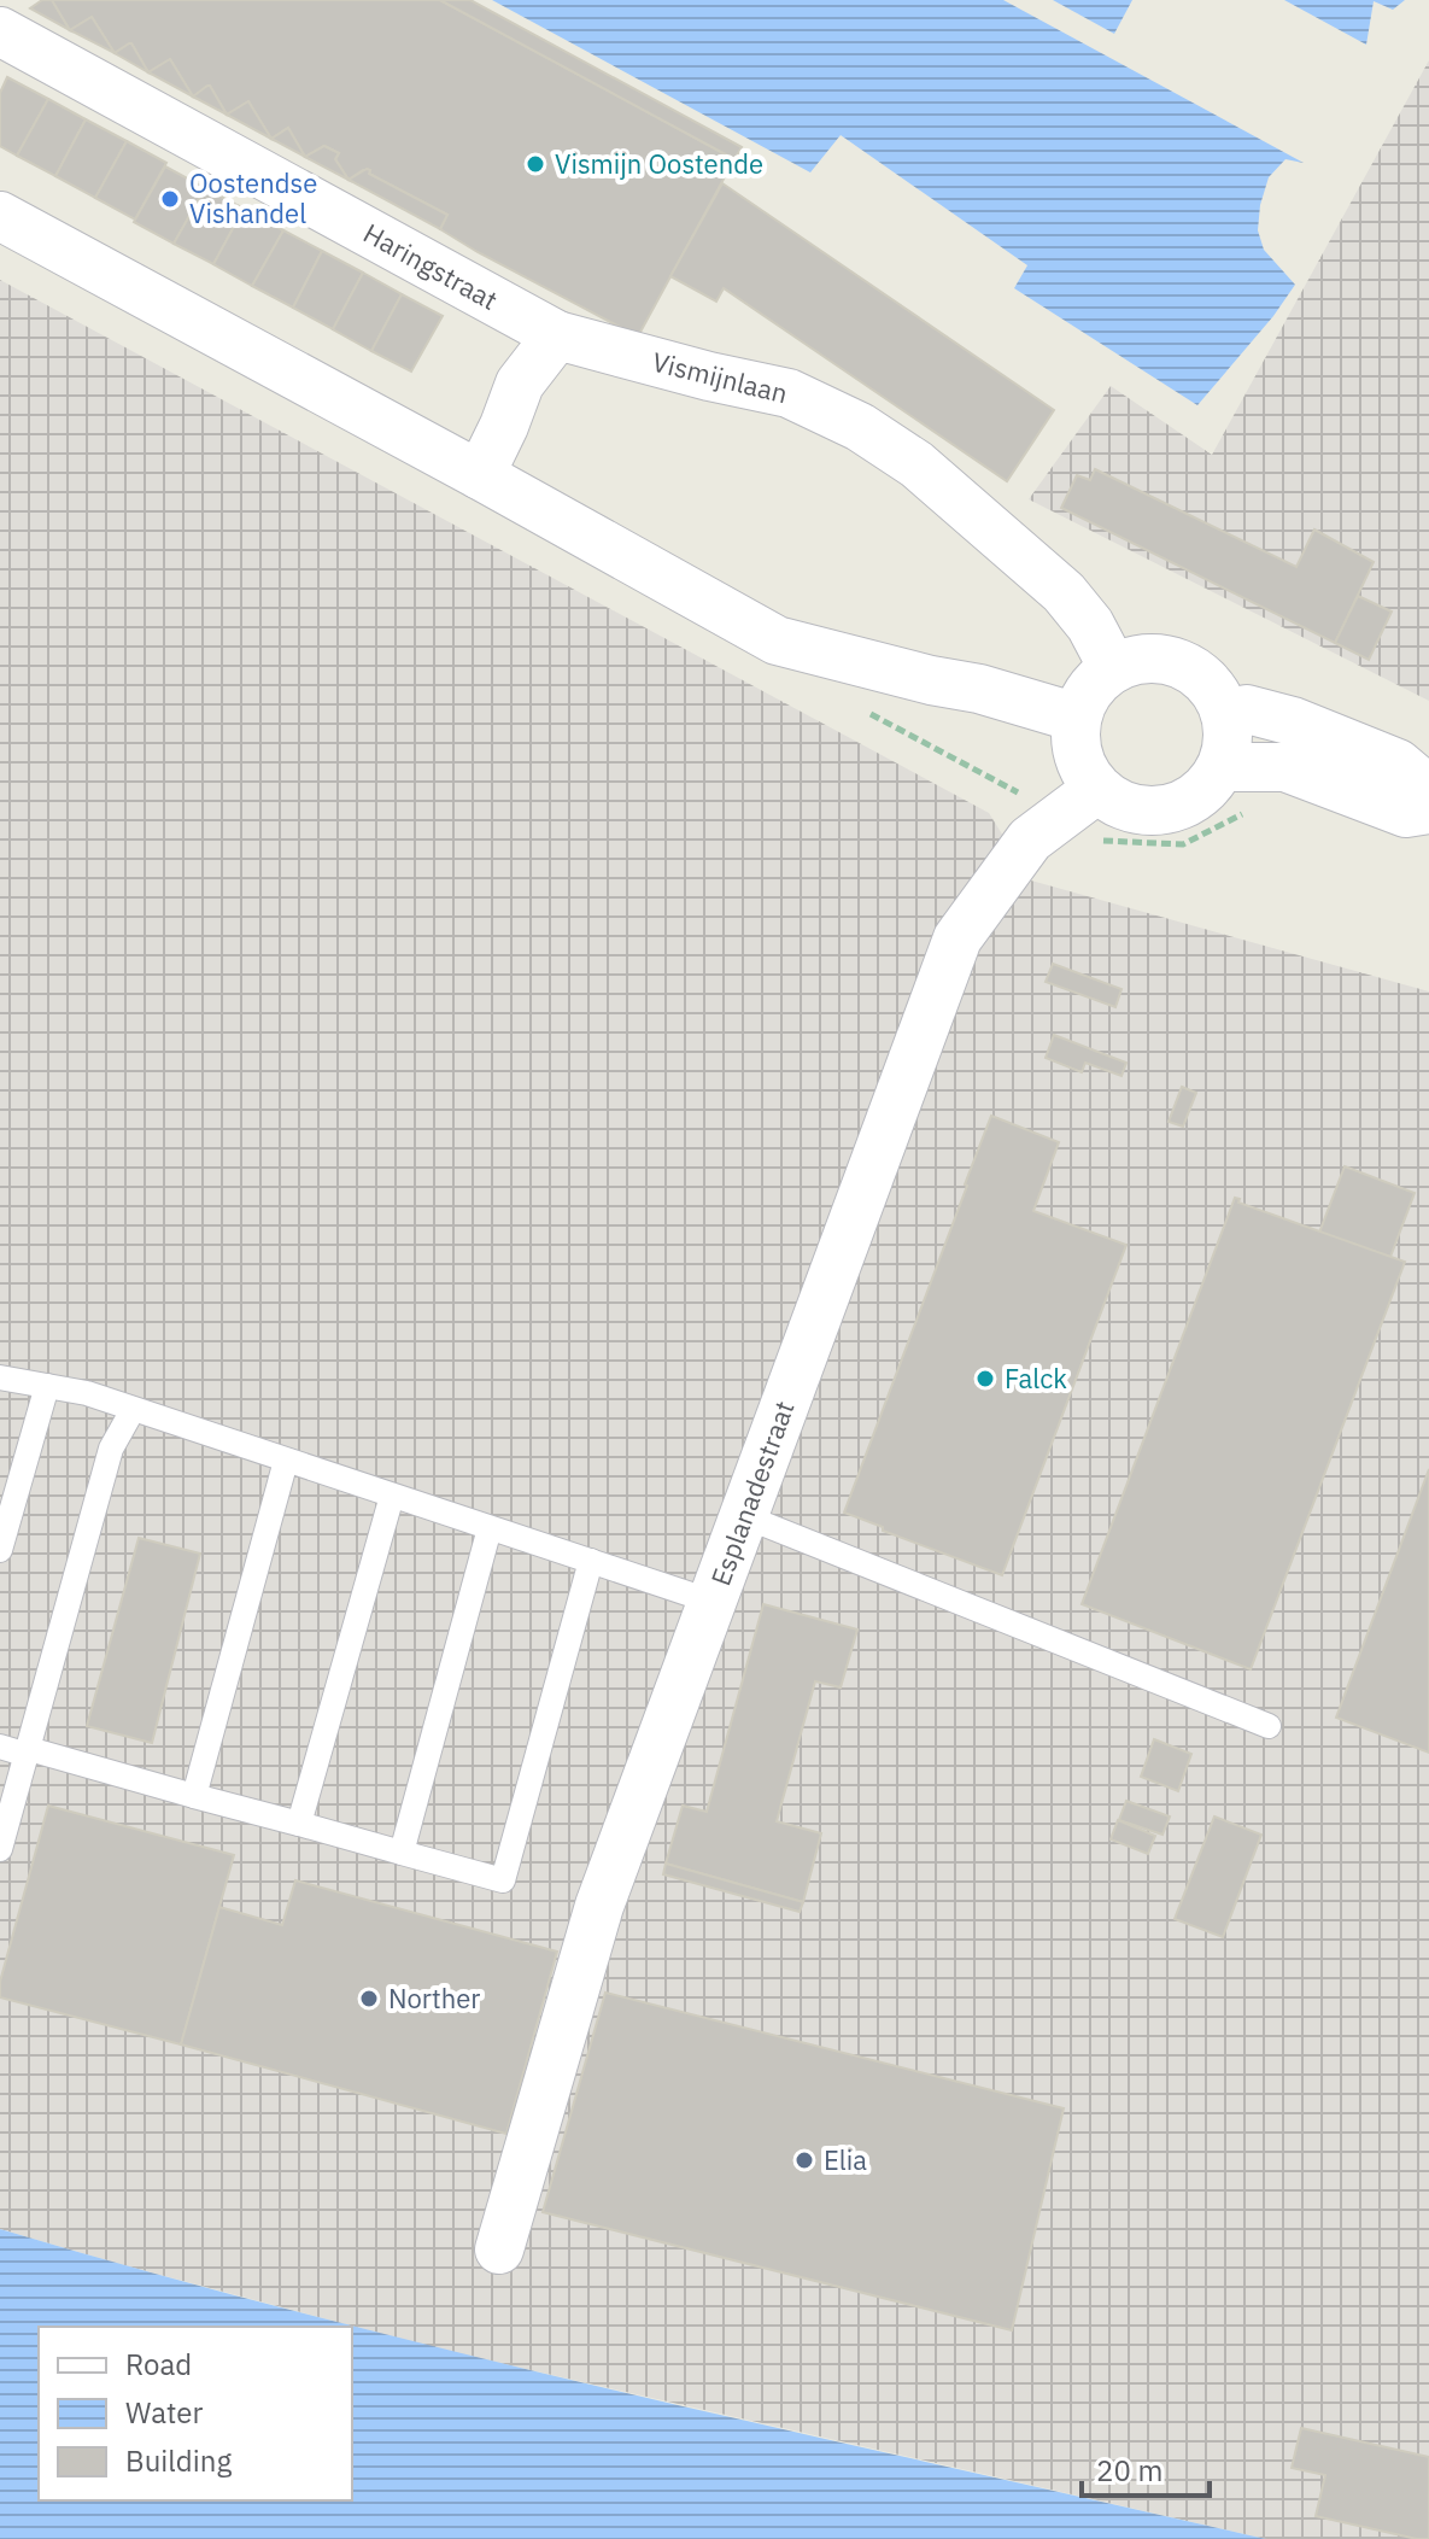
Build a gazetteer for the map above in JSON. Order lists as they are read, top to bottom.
{
  "streets": {
    "street": ["Haringstraat", "Vismijnlaan", "Esplanadestraat"]
  },
  "crossings": [
    ["Haringstraat", "Vismijnlaan"],
    ["Vismijnlaan", "Esplanadestraat"]
  ],
  "places": [
    "Vismijn Oostende",
    "Oostendse Vishandel",
    "Falck",
    "Norther",
    "Elia"
  ],
  "legend": ["Road", "Water", "Building"],
  "scale_bar": "20 m"
}
